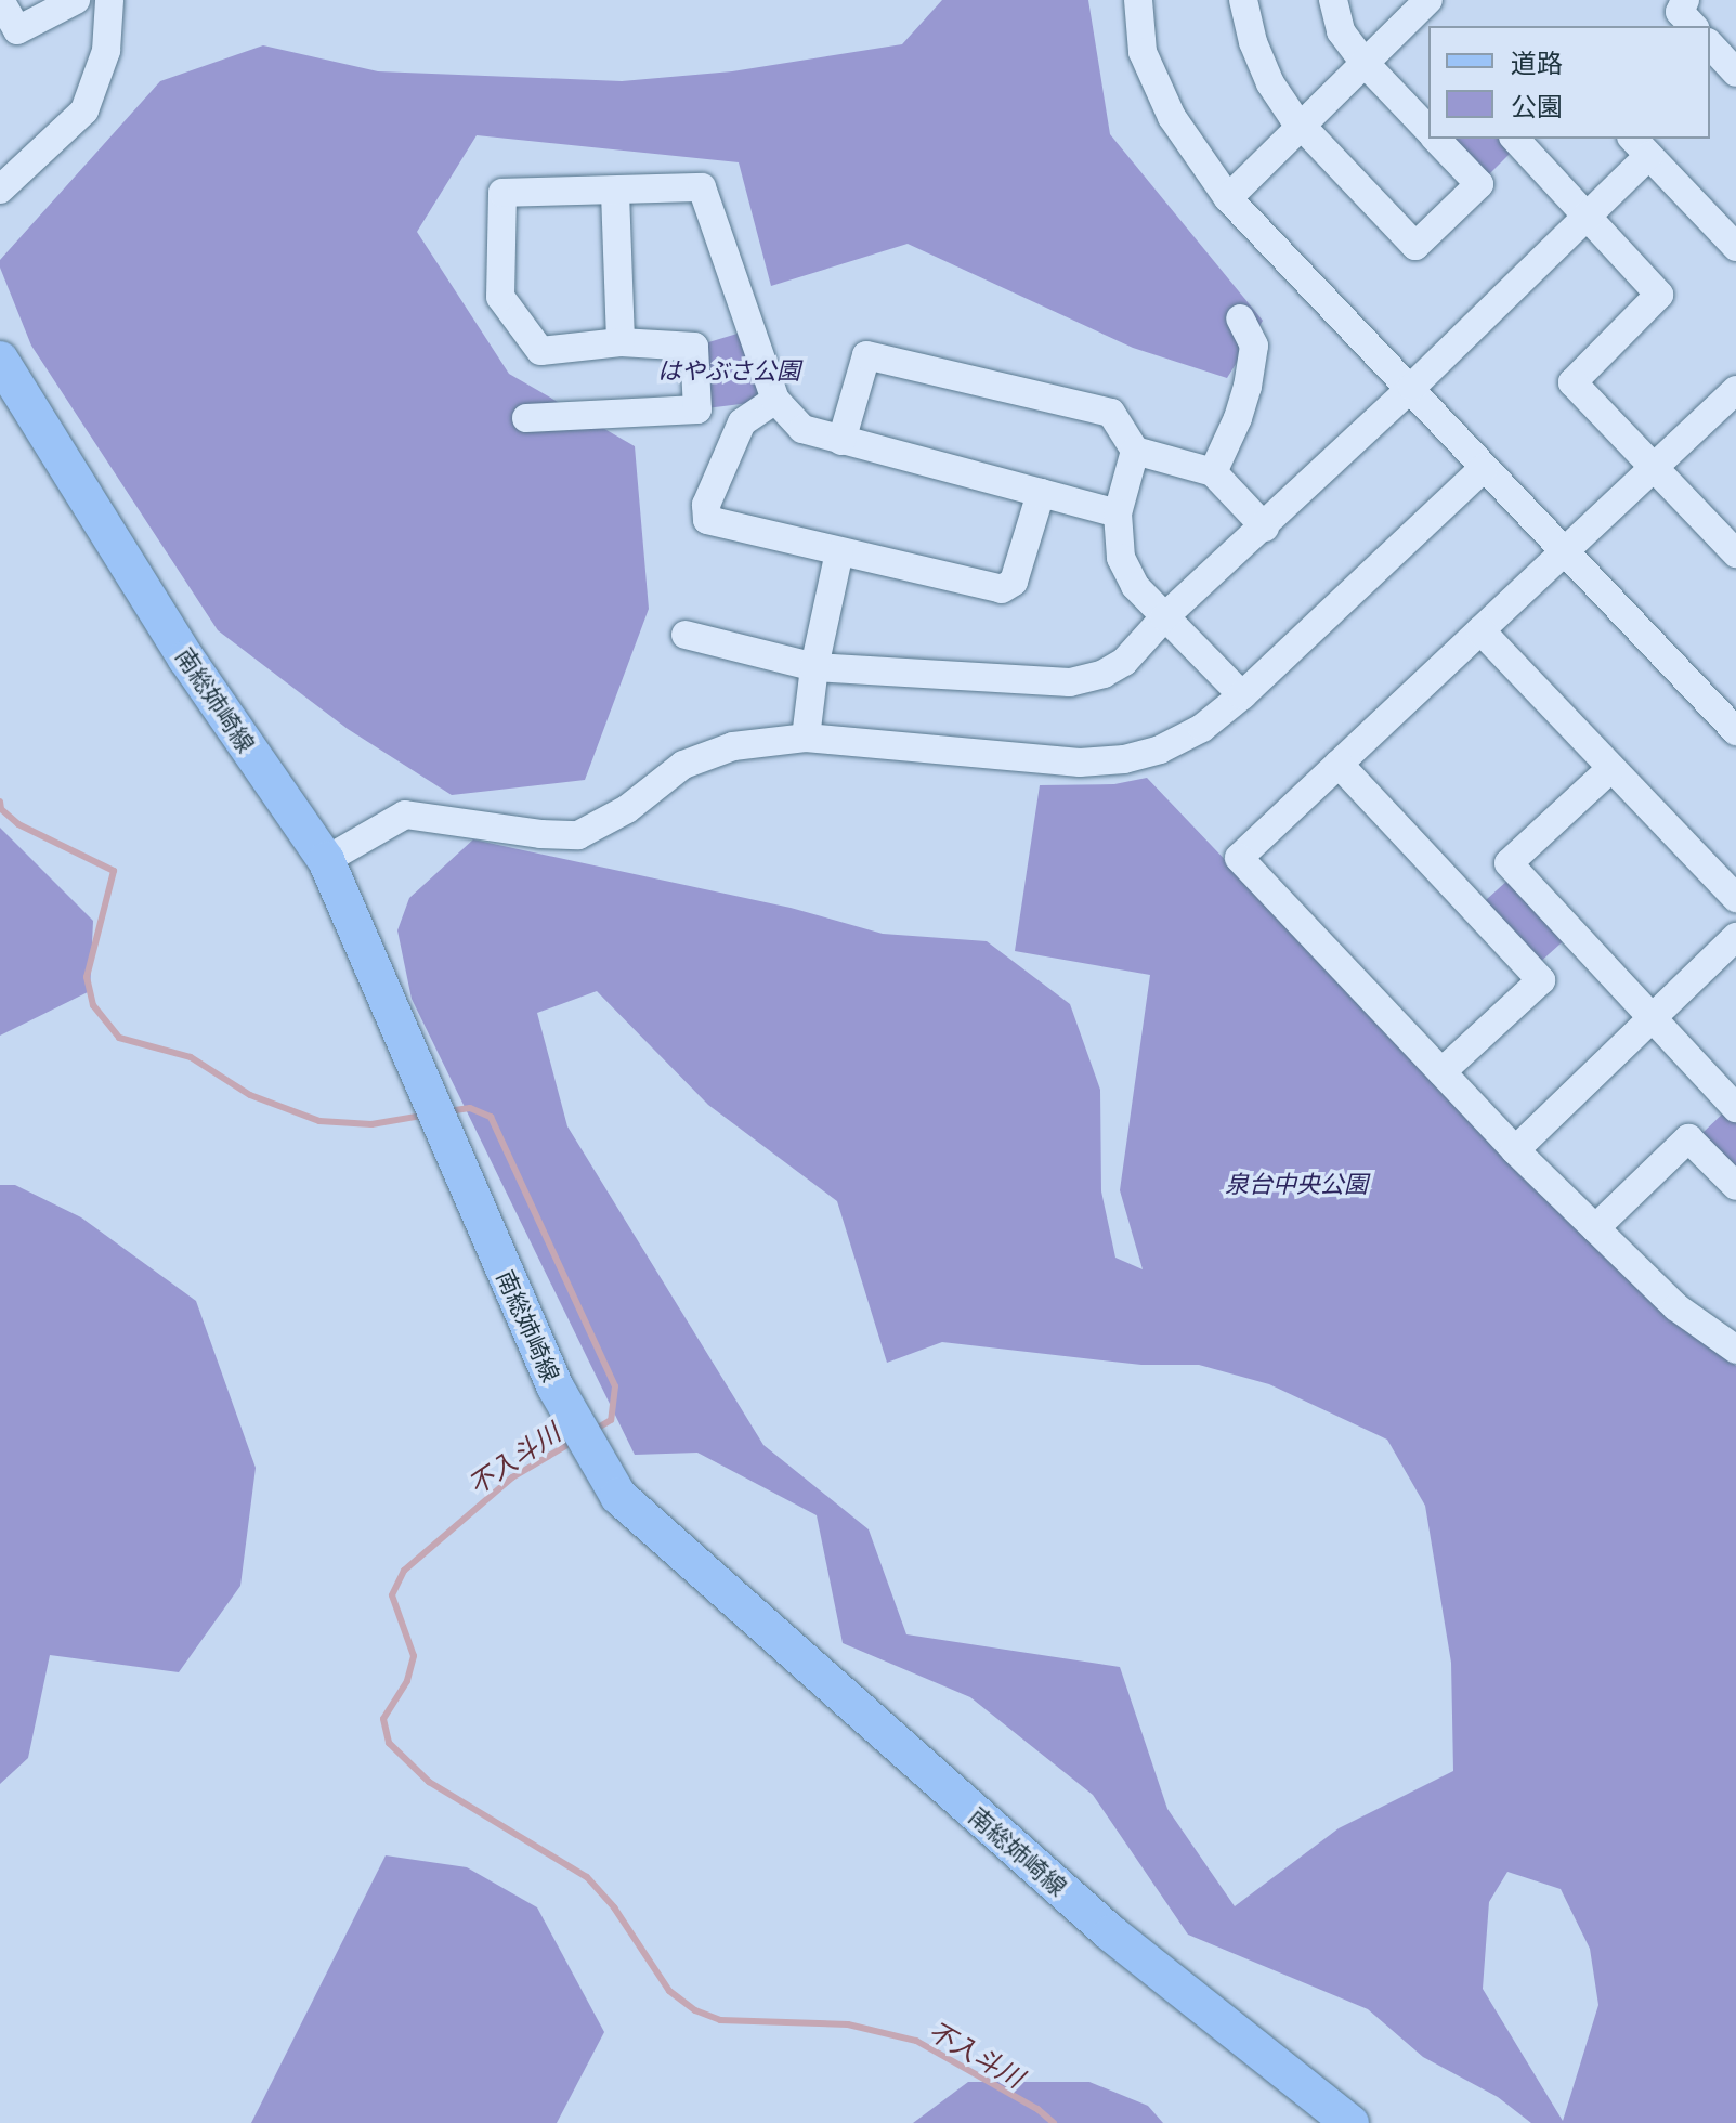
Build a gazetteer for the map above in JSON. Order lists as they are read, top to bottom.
{
  "streets": {
    "main road": ["南総姉崎線"]
  },
  "water": ["不入斗川"],
  "parks": ["はやぶさ公園", "泉台中央公園"],
  "legend": ["道路", "公園"]
}
